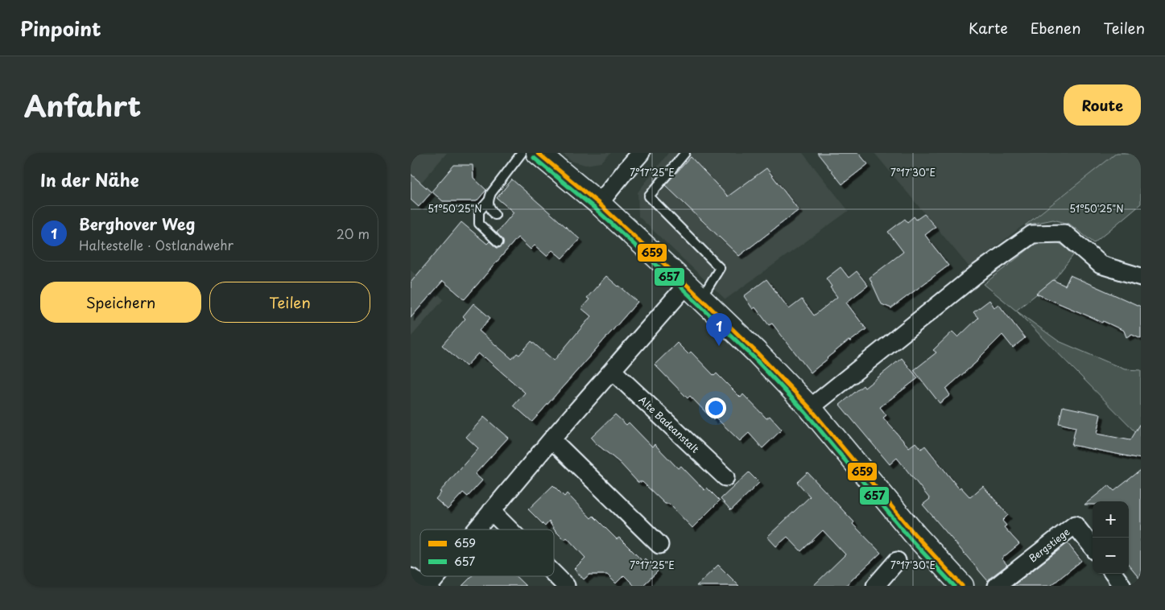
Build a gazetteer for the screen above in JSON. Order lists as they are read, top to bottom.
{
  "streets": {
    "street": ["Alte Badeanstalt", "Bergstiege"]
  },
  "lines": ["transit line 659", "transit line 657"],
  "legend": ["659", "657"],
  "page": {
    "header": "Pinpoint",
    "nav": ["Karte", "Ebenen", "Teilen"],
    "title": "Anfahrt",
    "buttons": [
      "Route",
      ["Speichern", "Teilen"]
    ],
    "heading": "In der Nähe",
    "list": [
      {
        "mark": "1",
        "name": "Berghover Weg",
        "note": "Haltestelle · Ostlandwehr",
        "value": "20 m"
      }
    ],
    "pins": "1",
    "map_buttons": ["+", "−"]
  },
  "coordinates": ["7°17'25\"E", "7°17'30\"E", "51°50'25\"N"]
}
